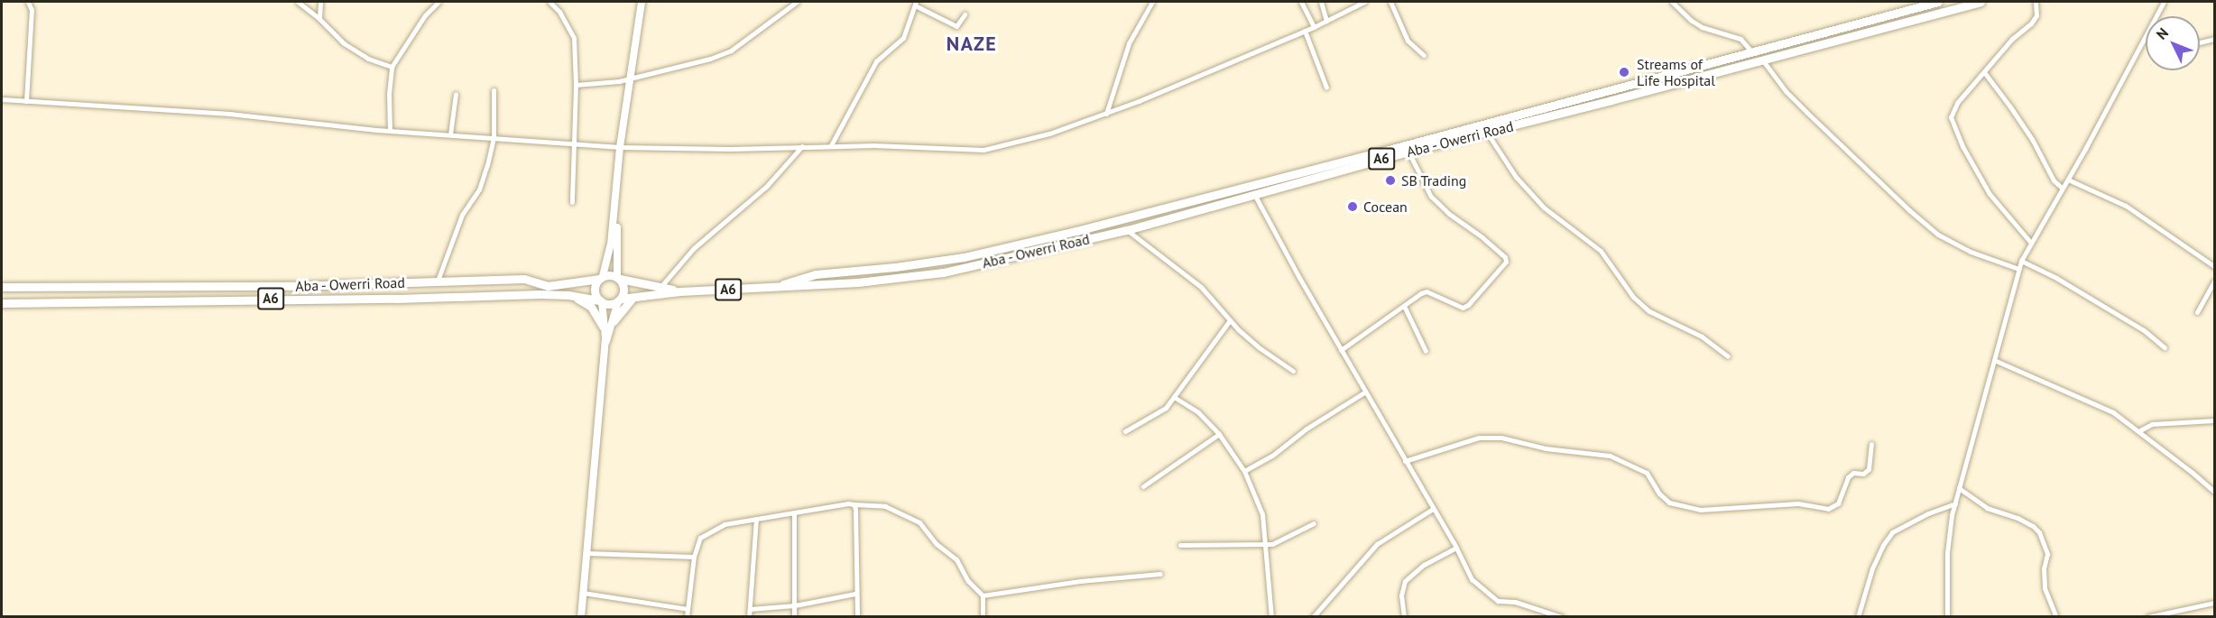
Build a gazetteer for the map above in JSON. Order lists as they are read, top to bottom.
{
  "streets": {
    "highway": ["Aba - Owerri Road", "A6"]
  },
  "districts": ["NAZE"],
  "places": ["Streams of Life Hospital", "SB Trading", "Cocean"],
  "north": "top left"
}
